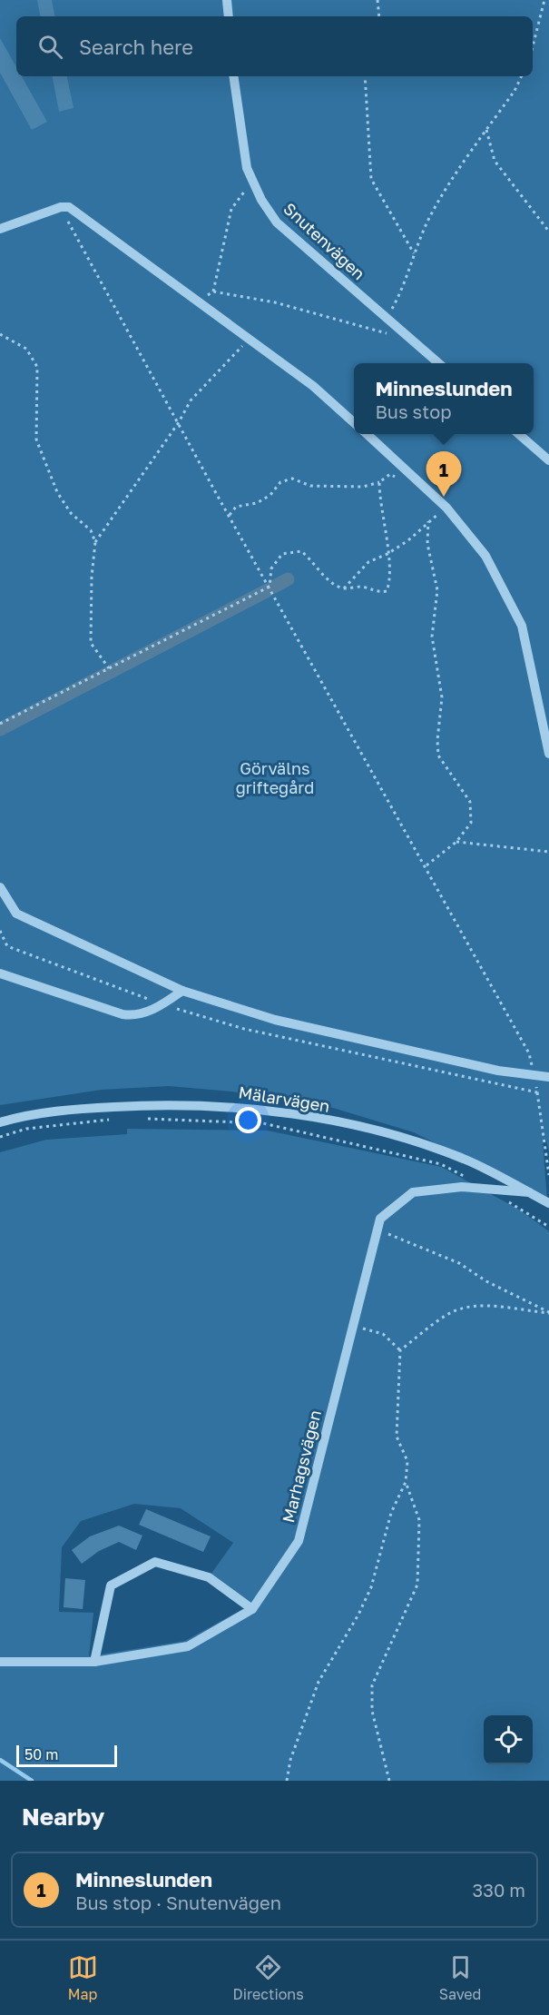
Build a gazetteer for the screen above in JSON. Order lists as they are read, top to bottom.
{
  "streets": {
    "street": ["Snutenvägen", "Mälarvägen", "Marhagsvägen"]
  },
  "crossings": [
    ["Mälarvägen", "Marhagsvägen"]
  ],
  "parks": ["Görvälns griftegård"],
  "scale_bar": "50 m",
  "page": {
    "search": "Search here",
    "popup": ["Minneslunden", "Bus stop"],
    "pins": "1",
    "scale": "50 m",
    "heading": "Nearby",
    "list": [
      {
        "mark": "1",
        "name": "Minneslunden",
        "note": "Bus stop · Snutenvägen",
        "value": "330 m"
      }
    ],
    "nav": ["Map", "Directions", "Saved"]
  }
}
